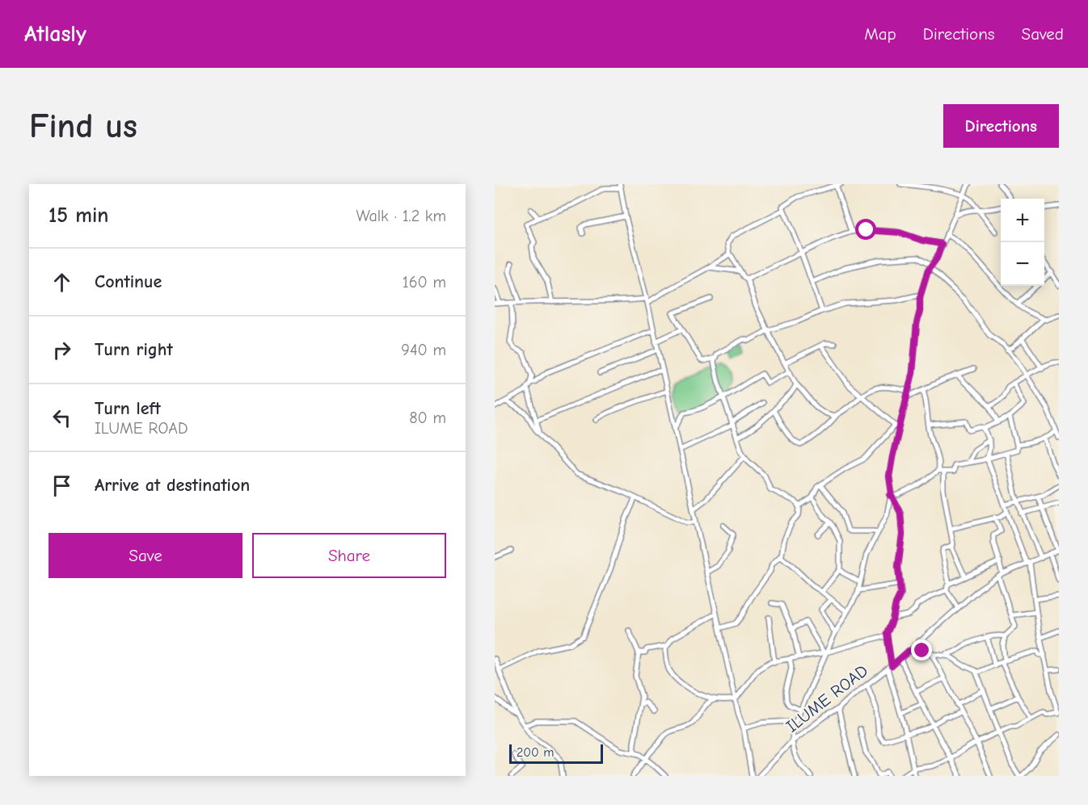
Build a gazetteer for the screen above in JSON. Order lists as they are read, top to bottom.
{
  "streets": {
    "street": ["ILUME ROAD"]
  },
  "scale_bar": "200 m",
  "page": {
    "header": "Atlasly",
    "nav": ["Map", "Directions", "Saved"],
    "buttons": [
      "Directions",
      ["Save", "Share"]
    ],
    "title": "Find us",
    "heading": ["15 min", "Walk · 1.2 km"],
    "map_buttons": ["+", "−"],
    "list": [
      ["Continue", "160 m"],
      ["Turn right", "940 m"],
      ["Turn left", "ILUME ROAD", "80 m"],
      "Arrive at destination"
    ],
    "scale": "200 m"
  }
}
